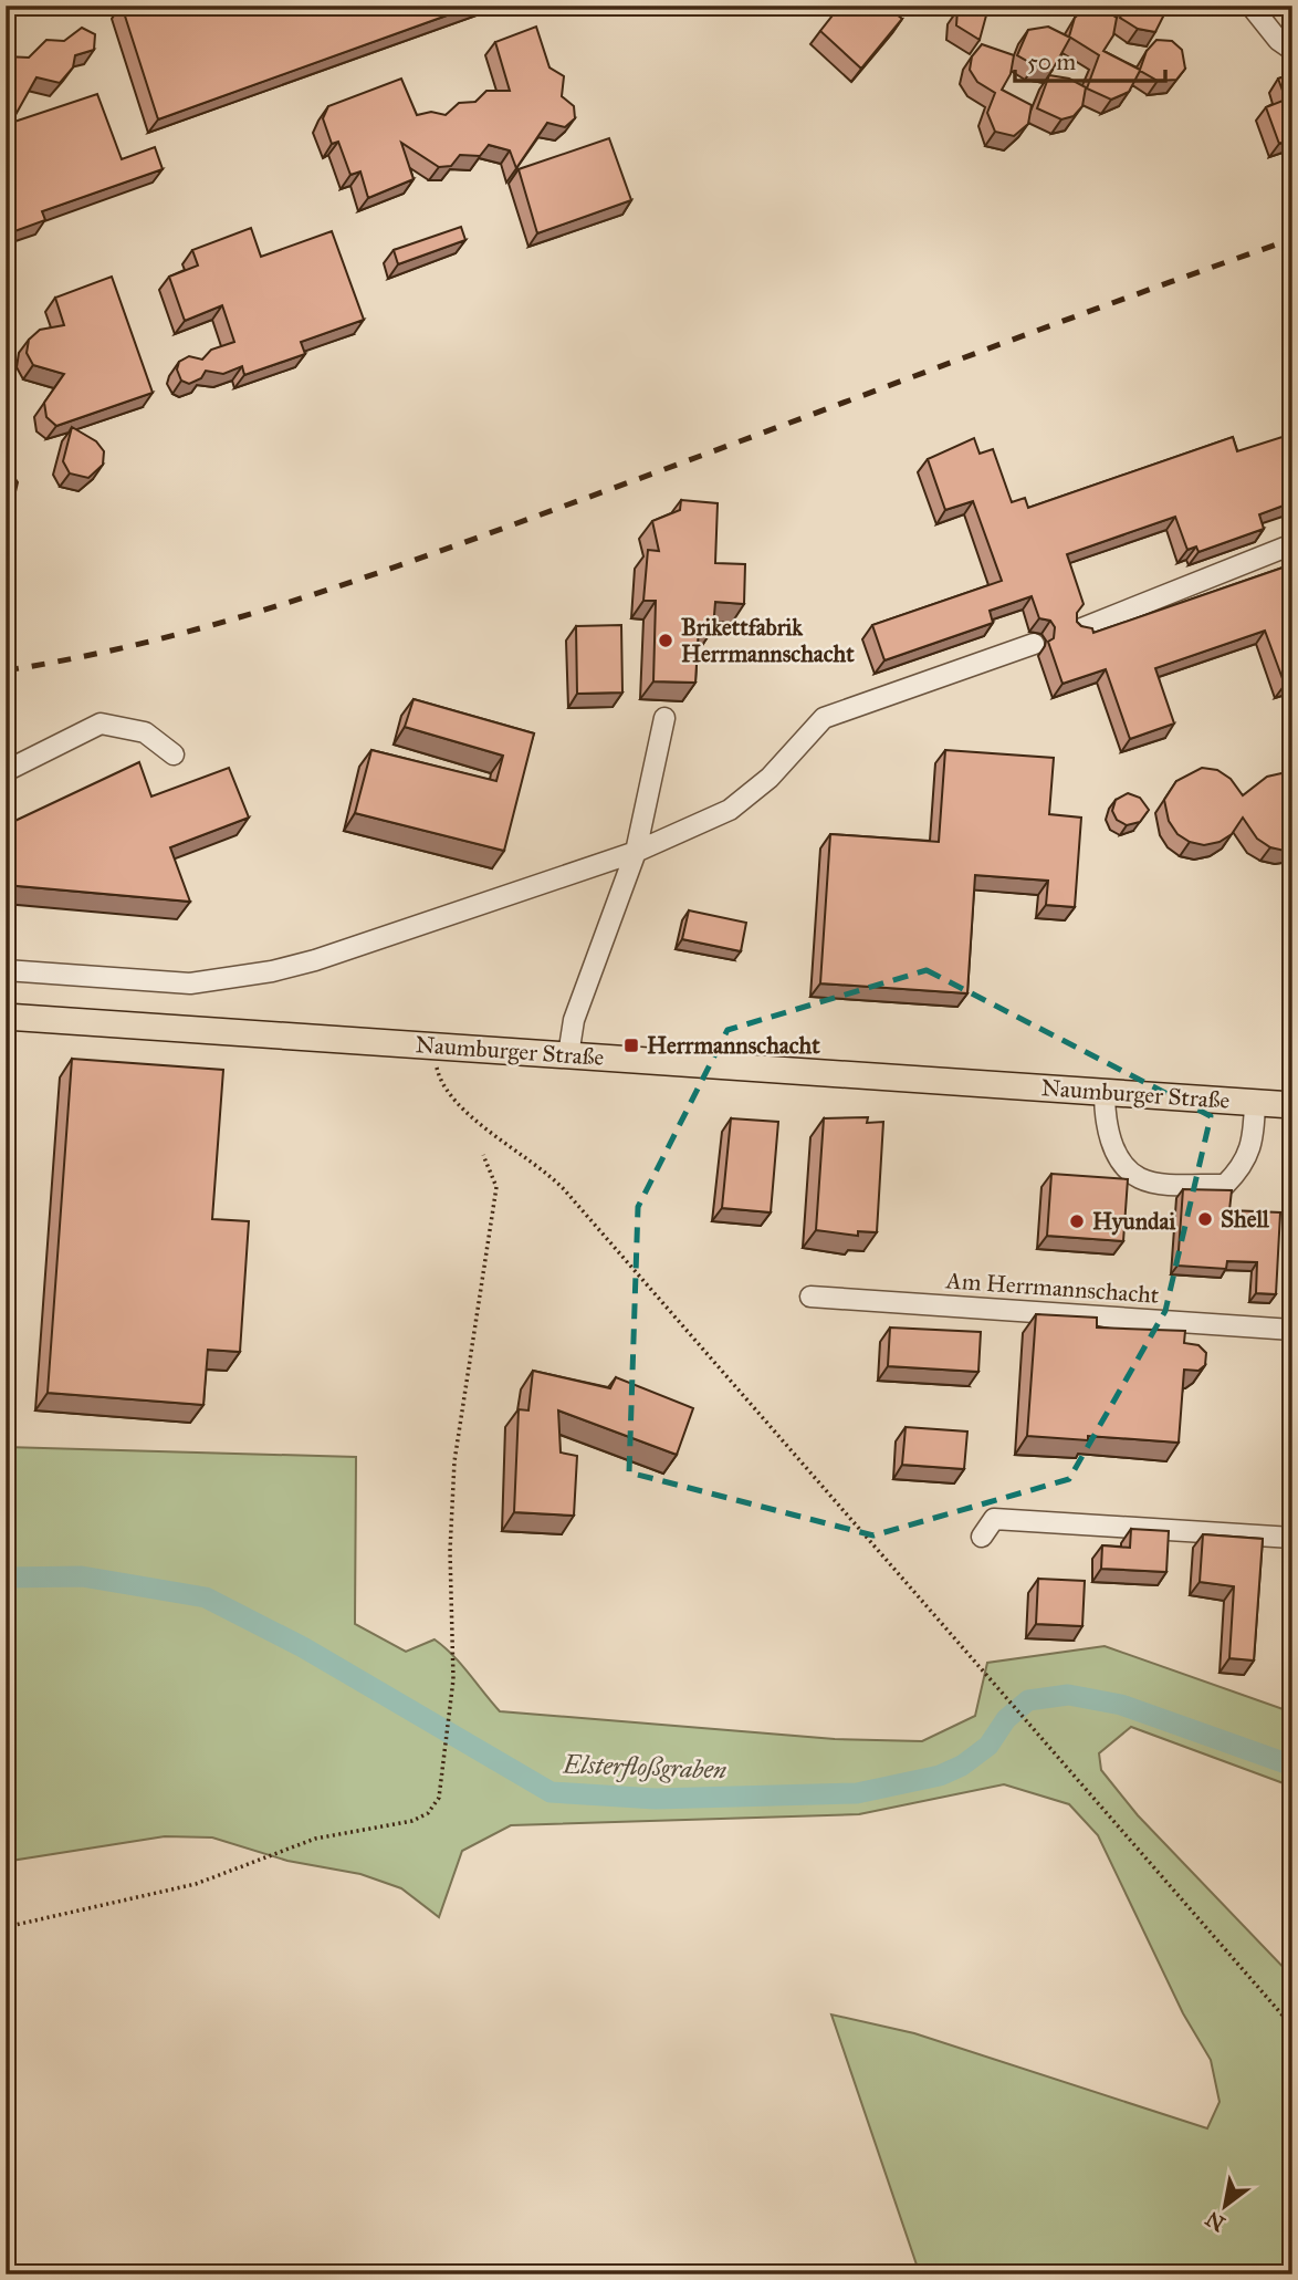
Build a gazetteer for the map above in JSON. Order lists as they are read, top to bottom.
{
  "streets": {
    "main road": ["Naumburger Straße"],
    "street": ["Am Herrmannschacht"]
  },
  "water": ["Elsterfloßgraben"],
  "places": {
    "other": ["Brikettfabrik Herrmannschacht", "Shell", "Hyundai"],
    "transit": ["Herrmannschacht"]
  },
  "scale_bar": "50 m",
  "north": "bottom left"
}
